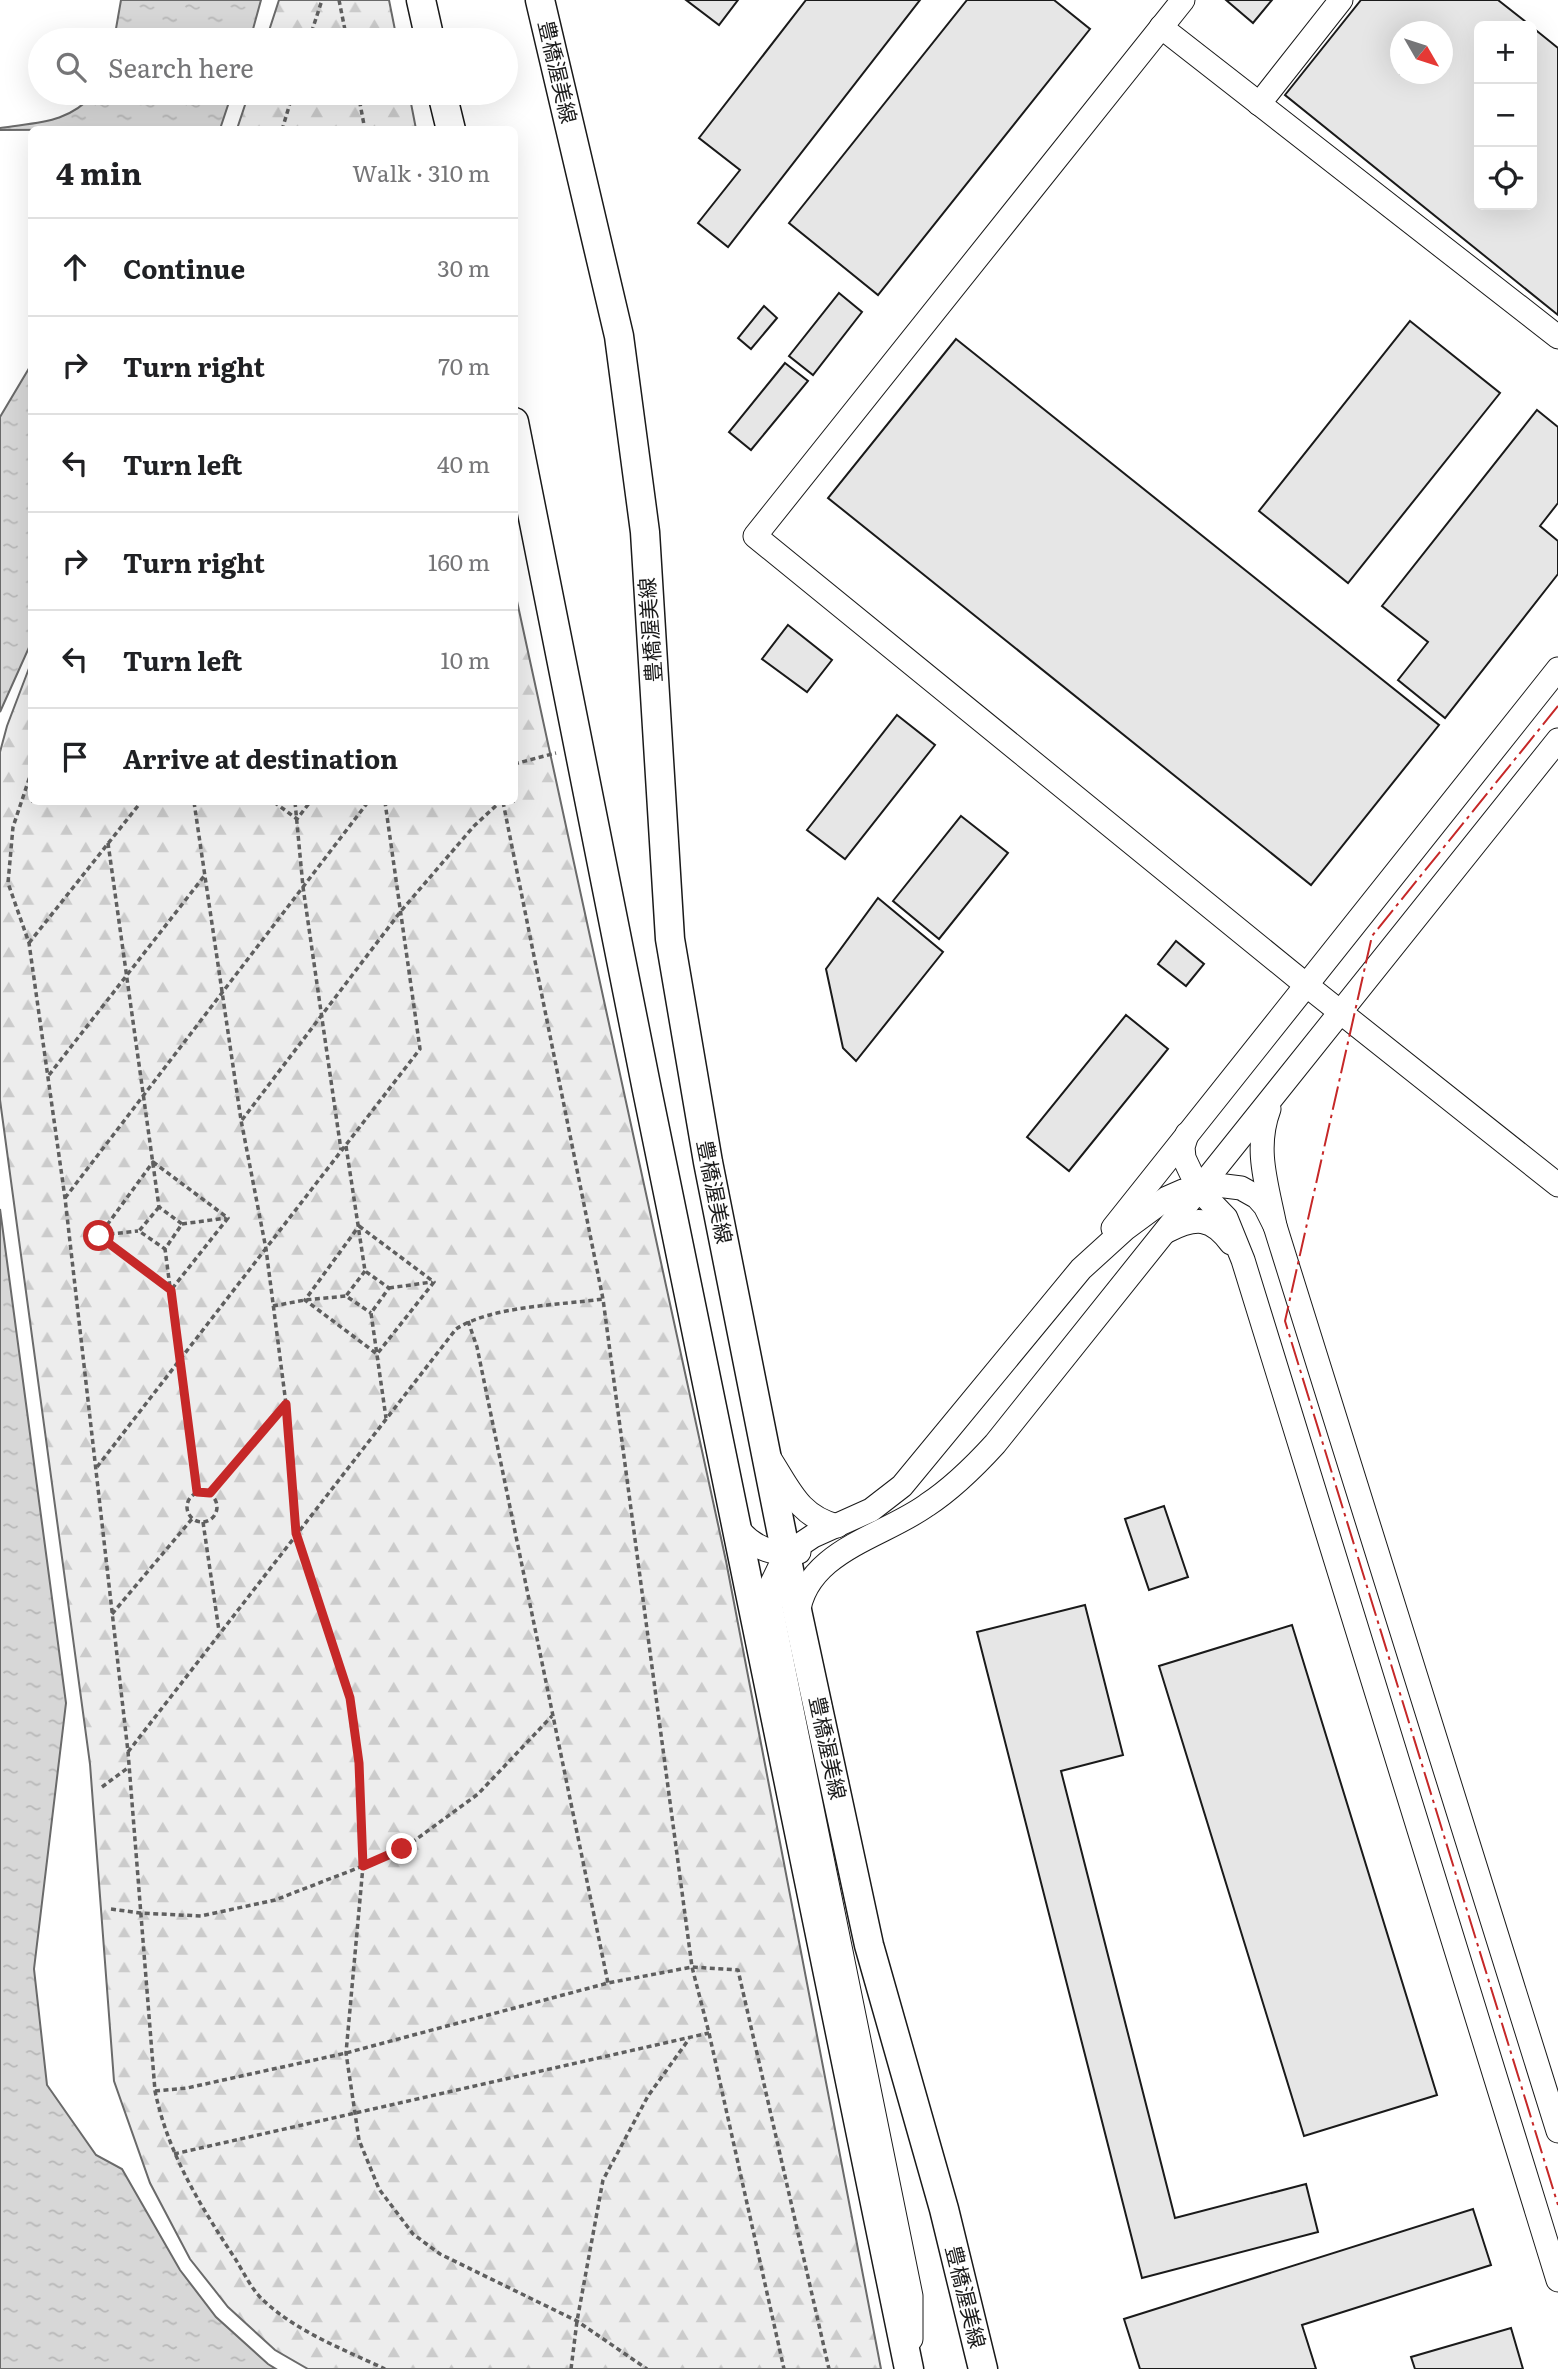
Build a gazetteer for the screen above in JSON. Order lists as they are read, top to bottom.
{
  "streets": {
    "main road": ["豊橋渥美線"]
  },
  "north": "bottom right",
  "page": {
    "map_buttons": ["+", "−"],
    "search": "Search here",
    "heading": ["4 min", "Walk · 310 m"],
    "list": [
      ["Continue", "30 m"],
      ["Turn right", "70 m"],
      ["Turn left", "40 m"],
      ["Turn right", "160 m"],
      ["Turn left", "10 m"],
      "Arrive at destination"
    ]
  }
}
